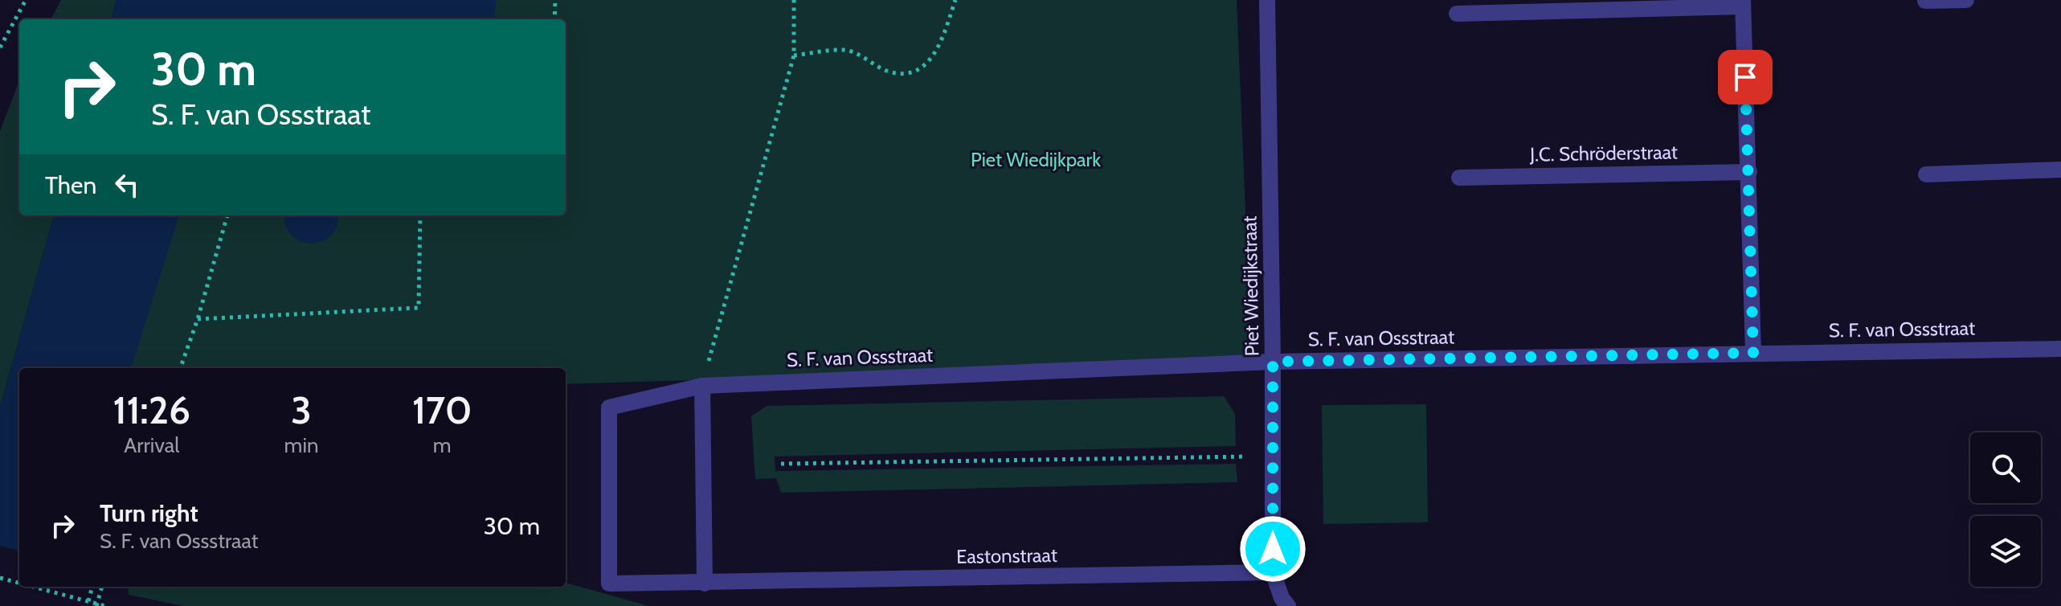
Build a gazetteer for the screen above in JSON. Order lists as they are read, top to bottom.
{
  "streets": {
    "street": [
      "J.C. Schröderstraat",
      "Piet Wiedijkstraat",
      "S. F. van Ossstraat",
      "Eastonstraat"
    ]
  },
  "crossings": [
    ["Piet Wiedijkstraat", "S. F. van Ossstraat"],
    ["Piet Wiedijkstraat", "Eastonstraat"],
    ["S. F. van Ossstraat", "Eastonstraat"]
  ],
  "parks": ["Piet Wiedijkpark"],
  "page": {
    "turn": ["30 m", "S. F. van Ossstraat"],
    "then": "Then",
    "eta": [
      "11:26",
      "Arrival",
      "3",
      "min",
      "170",
      "m"
    ],
    "list": [
      {
        "name": "Turn right",
        "note": "S. F. van Ossstraat",
        "value": "30 m"
      }
    ]
  }
}
